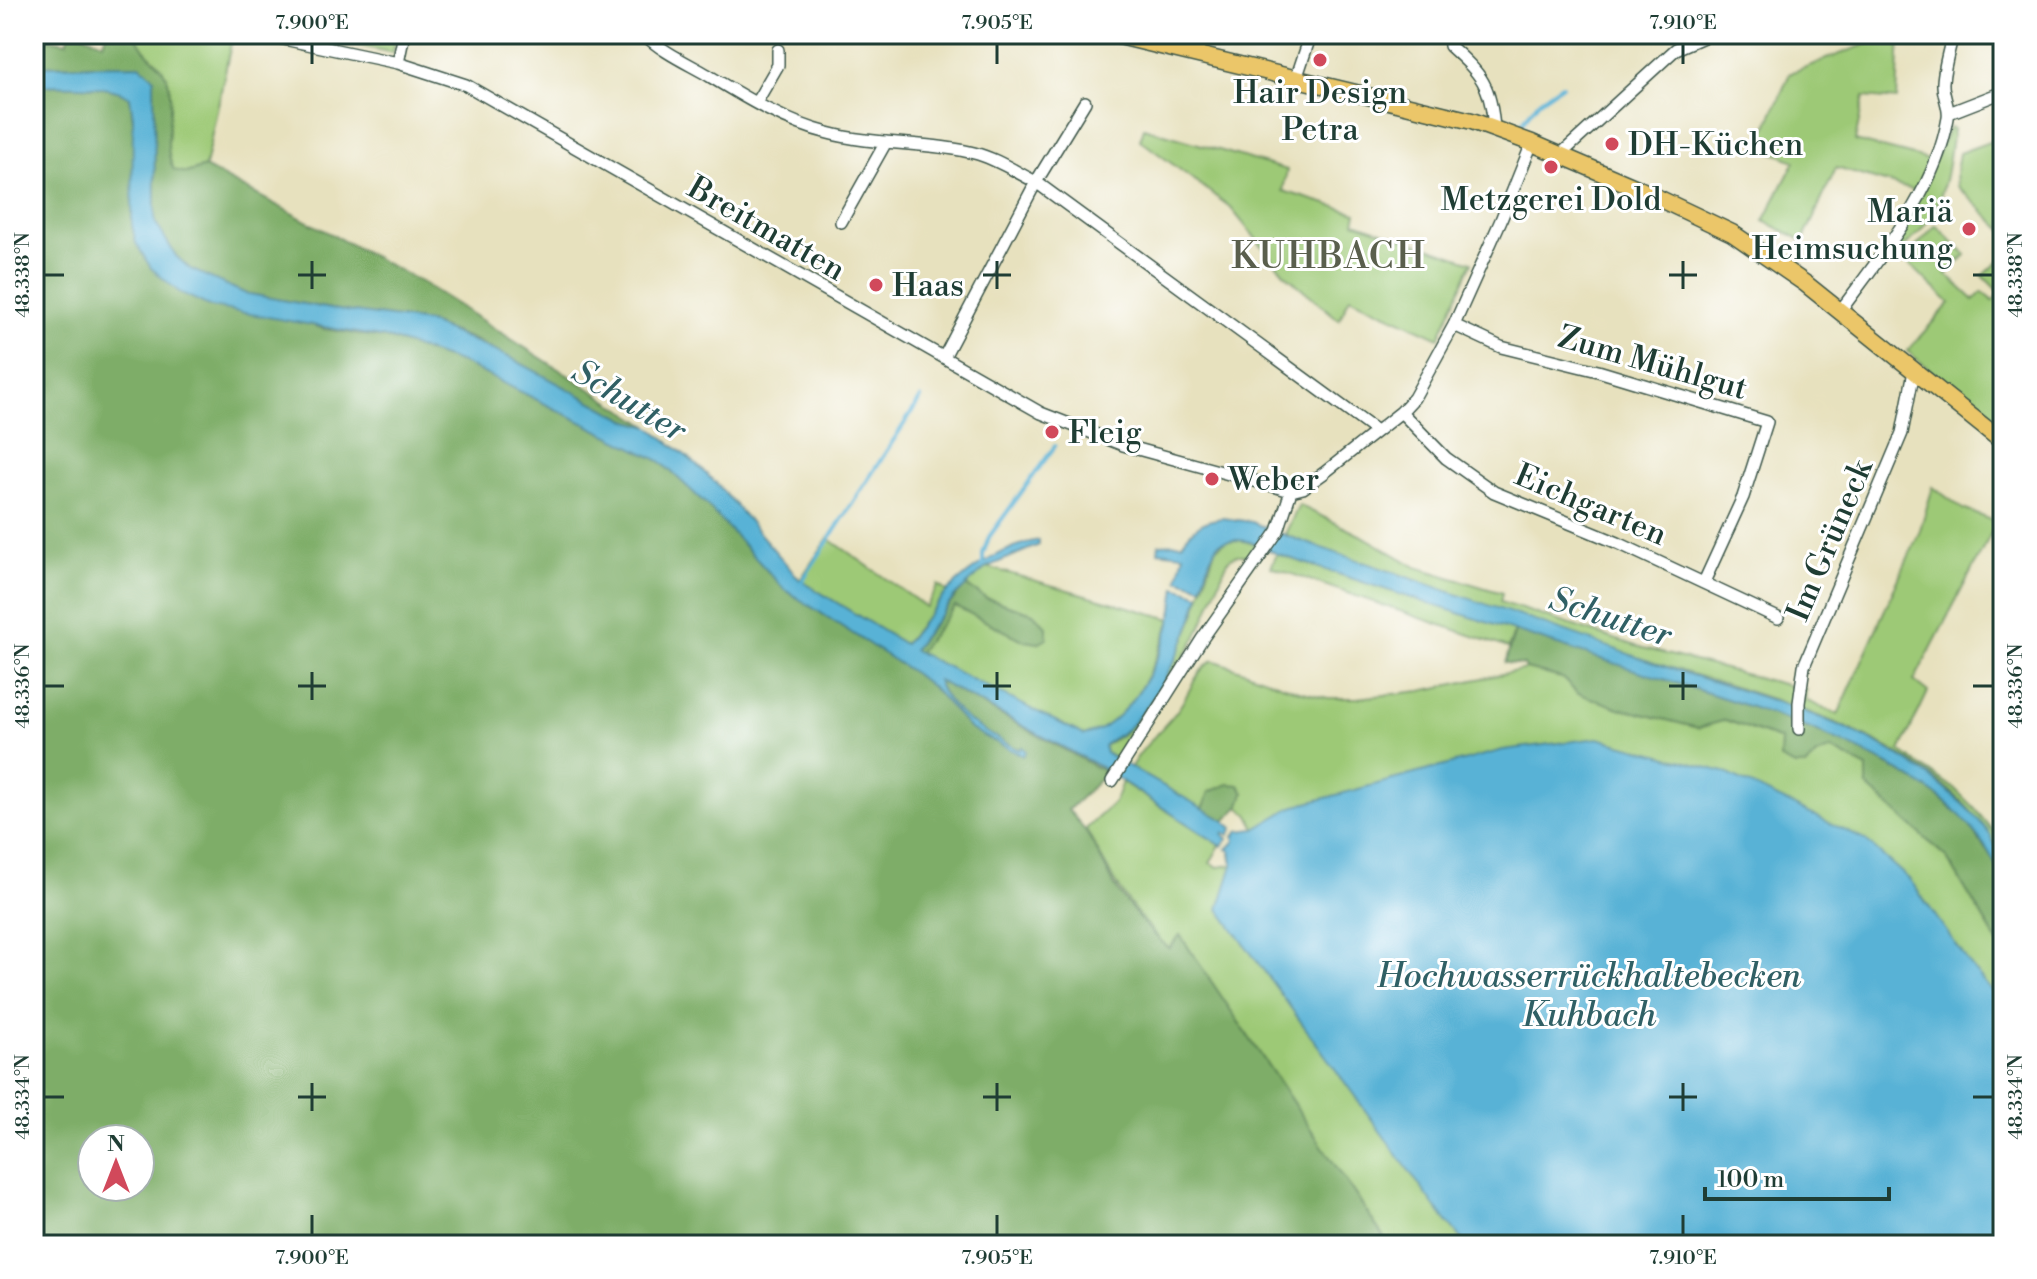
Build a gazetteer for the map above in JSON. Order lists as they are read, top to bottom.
{
  "streets": {
    "street": [
      "Breitmatten",
      "Zum Mühlgut",
      "Eichgarten",
      "Im Grüneck"
    ]
  },
  "crossings": [
    ["Zum Mühlgut", "Eichgarten"]
  ],
  "districts": ["KUHBACH"],
  "water": ["Schutter", "Hochwasserrückhaltebecken Kuhbach"],
  "places": [
    "Hair Design Petra",
    "DH-Küchen",
    "Metzgerei Dold",
    "Mariä Heimsuchung",
    "Haas",
    "Fleig",
    "Weber"
  ],
  "scale_bar": "100 m",
  "north": "top",
  "coordinates": [
    "7.900°E",
    "7.905°E",
    "7.910°E",
    "48.338°N",
    "48.336°N",
    "48.334°N"
  ]
}
